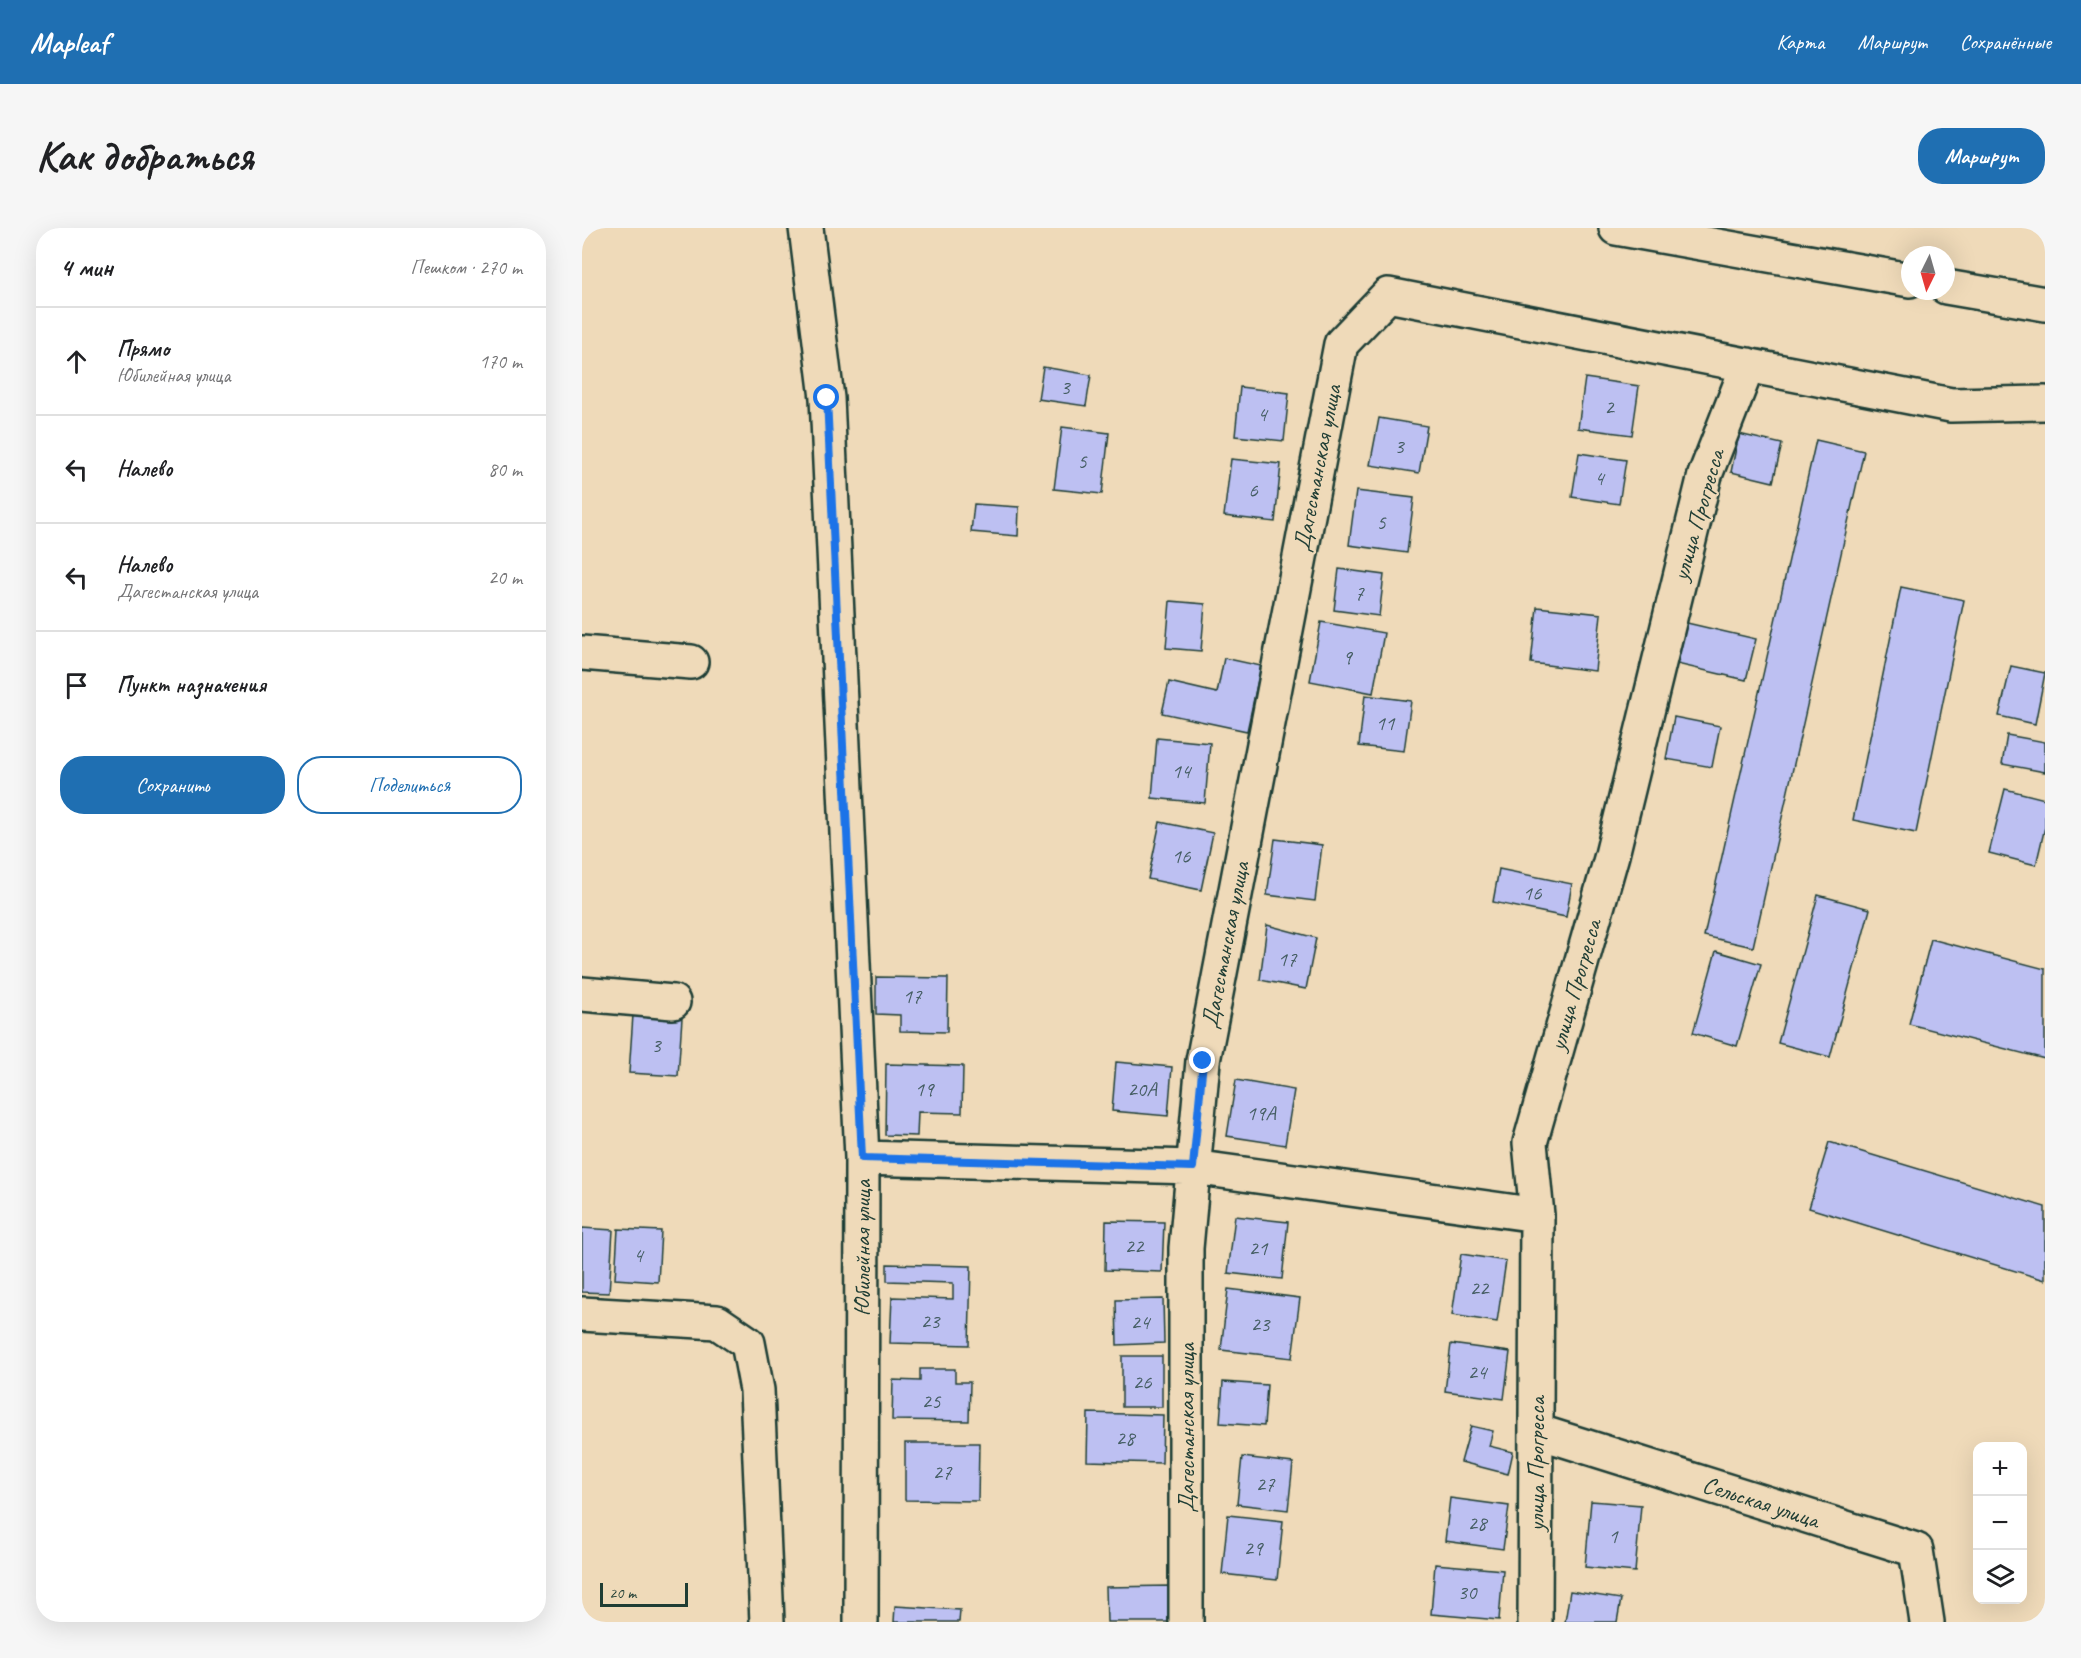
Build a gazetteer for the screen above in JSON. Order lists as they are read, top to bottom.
{
  "streets": {
    "street": [
      "Дагестанская улица",
      "улица Прогресса",
      "Юбилейная улица",
      "Сельская улица"
    ]
  },
  "crossings": [
    ["Дагестанская улица", "улица Прогресса"],
    ["улица Прогресса", "Сельская улица"]
  ],
  "house_numbers": [
    "3",
    "2",
    "4",
    "3",
    "5",
    "4",
    "6",
    "5",
    "7",
    "9",
    "11",
    "14",
    "16",
    "16",
    "17",
    "17",
    "3",
    "19",
    "20А",
    "19А",
    "22",
    "21",
    "4",
    "22",
    "23",
    "24",
    "23",
    "24",
    "26",
    "25",
    "28",
    "27",
    "27",
    "28",
    "1",
    "29",
    "30"
  ],
  "scale_bar": "20 m",
  "north": "bottom",
  "page": {
    "header": "Mapleaf",
    "nav": ["Карта", "Маршрут", "Сохранённые"],
    "buttons": [
      "Маршрут",
      ["Сохранить", "Поделиться"]
    ],
    "title": "Как добраться",
    "heading": ["4 мин", "Пешком · 270 m"],
    "list": [
      ["Прямо", "Юбилейная улица", "170 m"],
      ["Налево", "80 m"],
      ["Налево", "Дагестанская улица", "20 m"],
      "Пункт назначения"
    ],
    "map_buttons": ["+", "−"],
    "scale": "20 m"
  }
}
